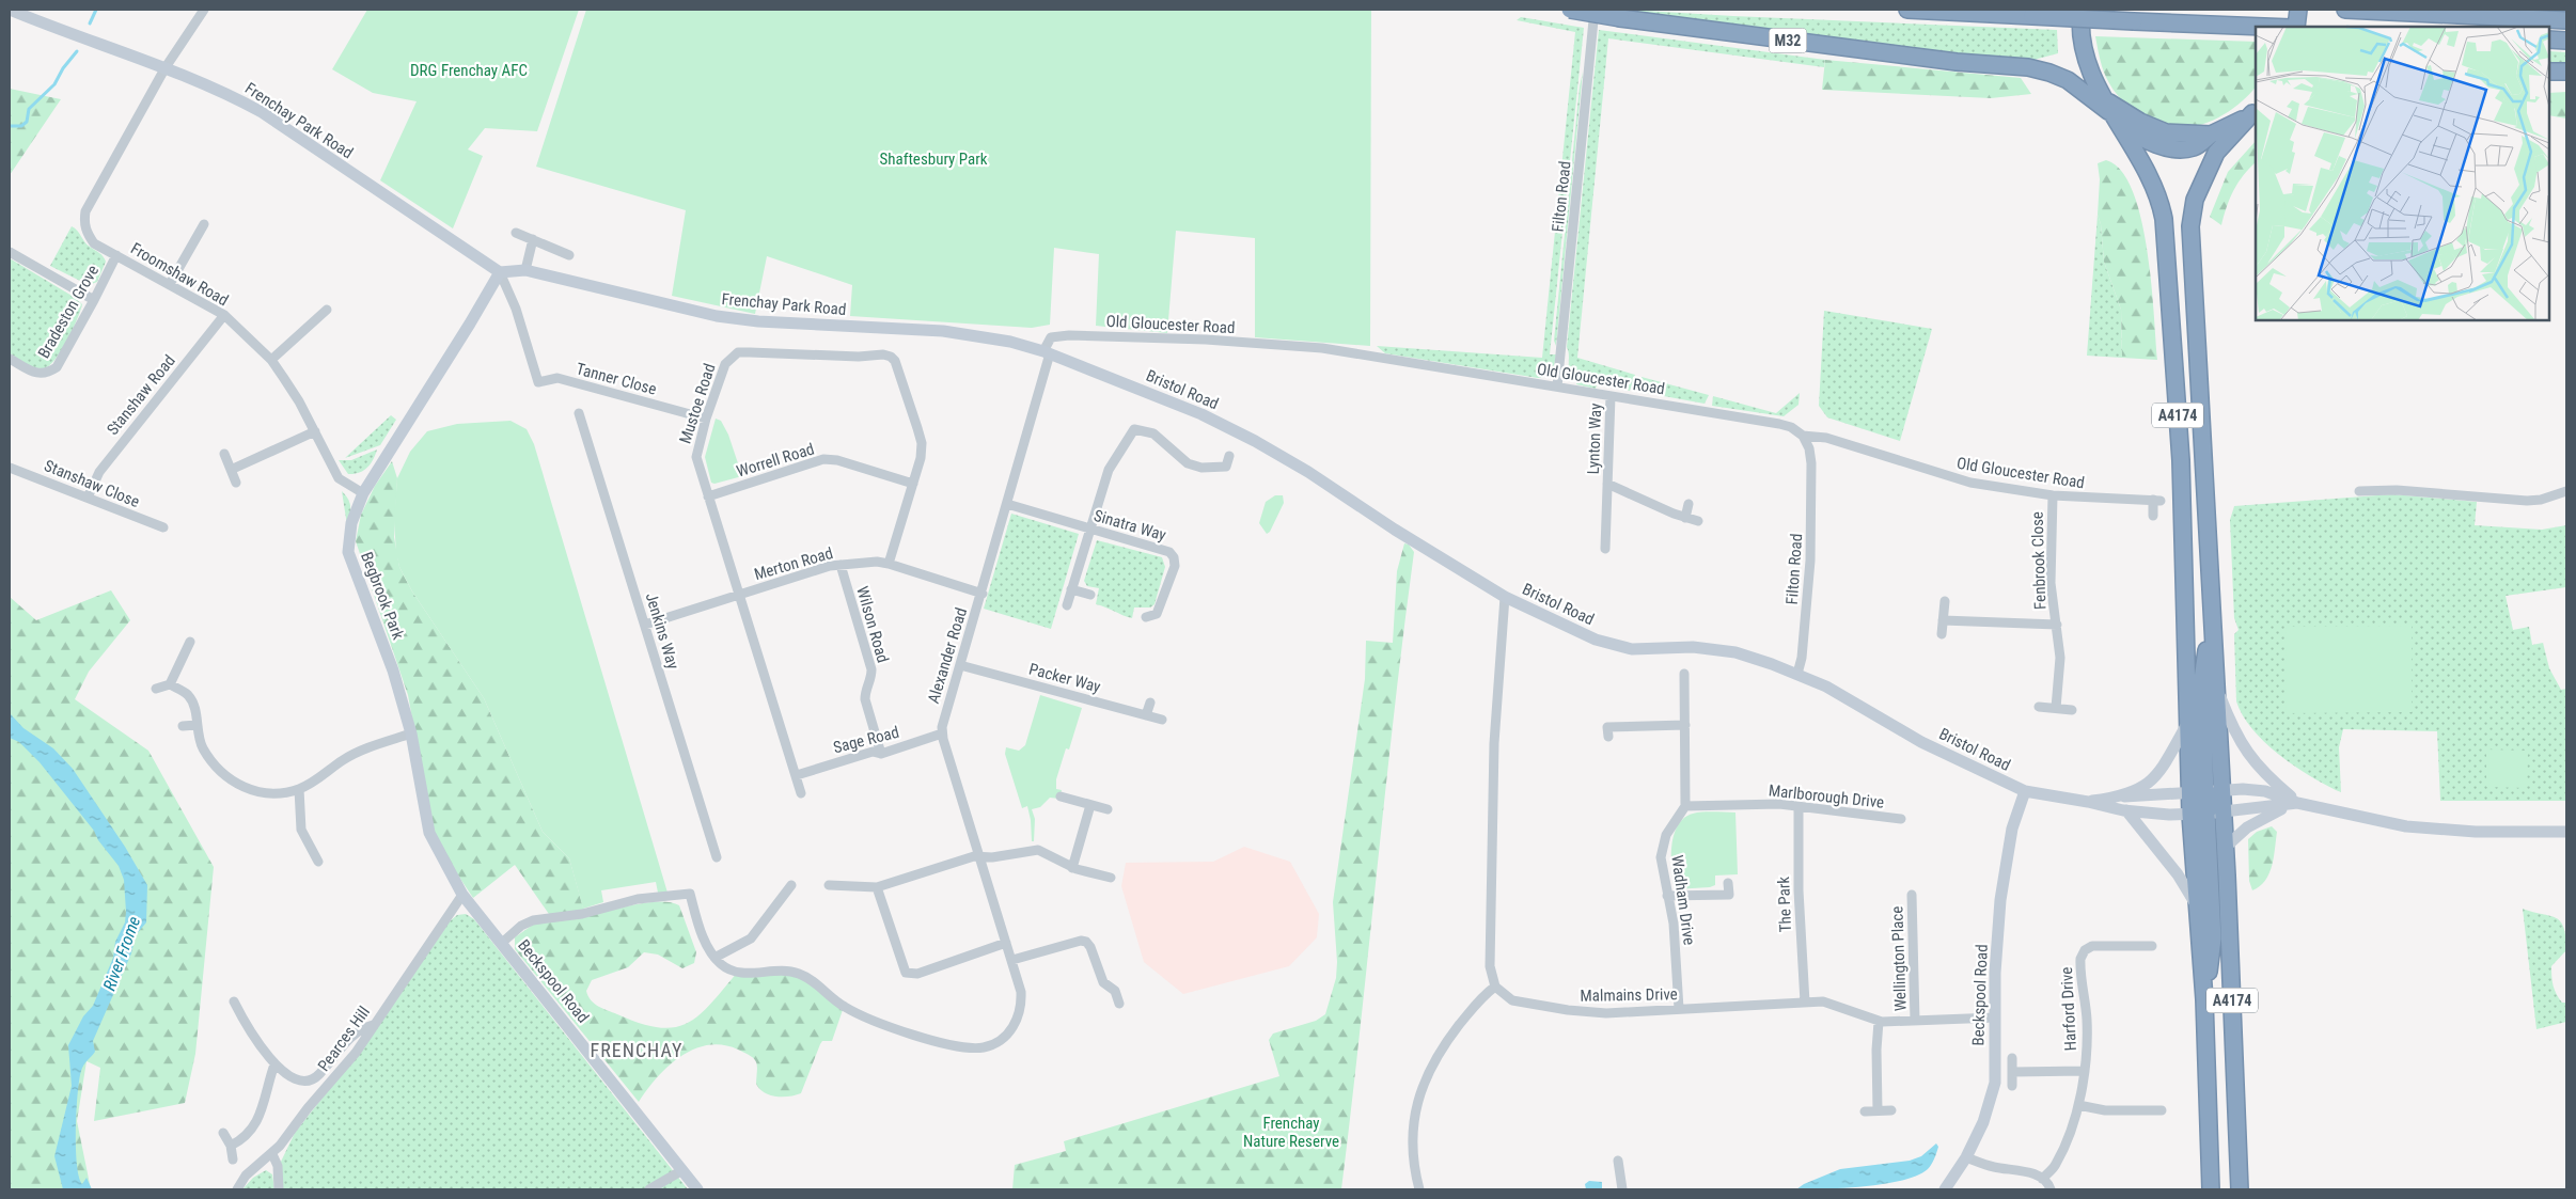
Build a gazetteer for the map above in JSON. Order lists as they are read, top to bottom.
{
  "streets": {
    "highway": ["M32", "A4174"],
    "main road": [
      "Frenchay Park Road",
      "Bristol Road",
      "Begbrook Park",
      "Beckspool Road"
    ],
    "street": [
      "Filton Road",
      "Froomshaw Road",
      "Bradeston Grove",
      "Old Gloucester Road",
      "Tanner Close",
      "Stanshaw Road",
      "Mustoe Road",
      "Lynton Way",
      "Worrell Road",
      "Stanshaw Close",
      "Sinatra Way",
      "Fenbrook Close",
      "Merton Road",
      "Wilson Road",
      "Jenkins Way",
      "Alexander Road",
      "Packer Way",
      "Sage Road",
      "Marlborough Drive",
      "Wadham Drive",
      "The Park",
      "Wellington Place",
      "Malmains Drive",
      "Harford Drive",
      "Pearces Hill"
    ]
  },
  "crossings": [
    ["M32", "A4174"],
    ["Frenchay Park Road", "Froomshaw Road"],
    ["Frenchay Park Road", "Old Gloucester Road"],
    ["Frenchay Park Road", "Tanner Close"],
    ["Frenchay Park Road", "Bristol Road"],
    ["Frenchay Park Road", "Begbrook Park"],
    ["Frenchay Park Road", "Alexander Road"],
    ["Filton Road", "Old Gloucester Road"],
    ["Filton Road", "Bristol Road"],
    ["Froomshaw Road", "Bradeston Grove"],
    ["Froomshaw Road", "Stanshaw Road"],
    ["Froomshaw Road", "Begbrook Park"],
    ["Old Gloucester Road", "Bristol Road"],
    ["Old Gloucester Road", "Lynton Way"],
    ["Old Gloucester Road", "Fenbrook Close"],
    ["Old Gloucester Road", "Alexander Road"],
    ["Tanner Close", "Mustoe Road"],
    ["Tanner Close", "Begbrook Park"],
    ["Bristol Road", "A4174"],
    ["Bristol Road", "Alexander Road"],
    ["Bristol Road", "Beckspool Road"],
    ["Stanshaw Road", "Stanshaw Close"],
    ["Mustoe Road", "Worrell Road"],
    ["Mustoe Road", "Merton Road"],
    ["Mustoe Road", "Sage Road"],
    ["Sinatra Way", "Alexander Road"],
    ["Merton Road", "Wilson Road"],
    ["Merton Road", "Jenkins Way"],
    ["Merton Road", "Alexander Road"],
    ["Begbrook Park", "Beckspool Road"],
    ["Begbrook Park", "Pearces Hill"],
    ["Wilson Road", "Sage Road"],
    ["Alexander Road", "Packer Way"],
    ["Alexander Road", "Sage Road"],
    ["Marlborough Drive", "Wadham Drive"],
    ["Marlborough Drive", "The Park"],
    ["Wadham Drive", "Malmains Drive"],
    ["The Park", "Malmains Drive"],
    ["Wellington Place", "Malmains Drive"],
    ["Beckspool Road", "Malmains Drive"],
    ["Beckspool Road", "Pearces Hill"]
  ],
  "districts": ["FRENCHAY"],
  "water": ["River Frome"],
  "parks": ["DRG Frenchay AFC", "Shaftesbury Park", "Frenchay Nature Reserve"]
}
